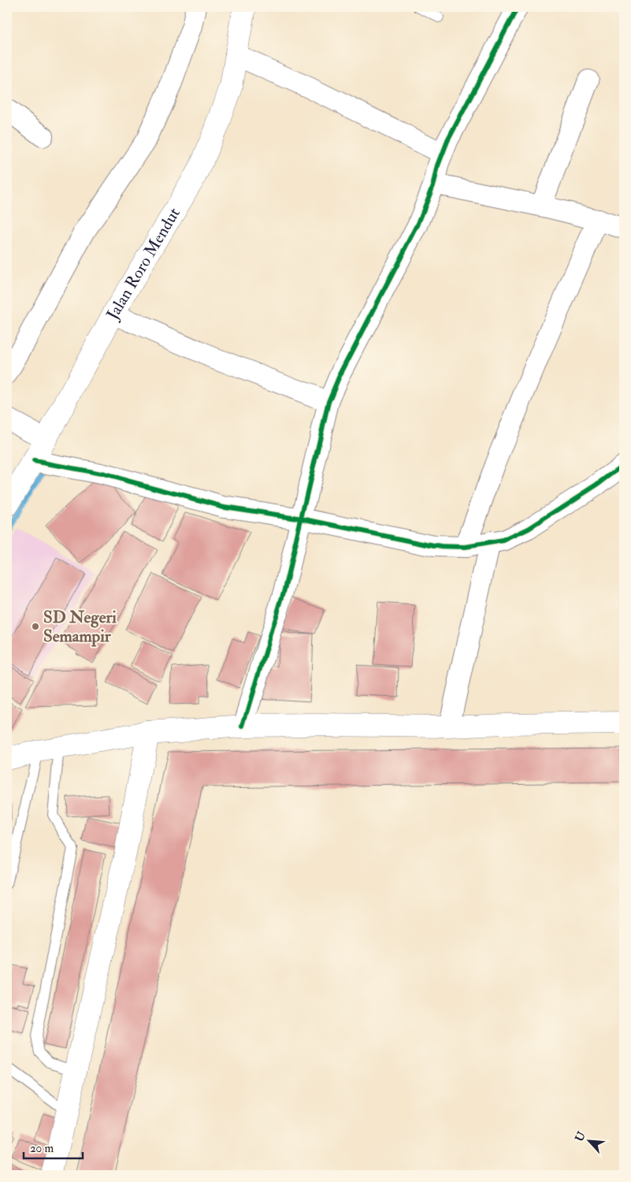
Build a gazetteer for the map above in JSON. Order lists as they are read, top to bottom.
{
  "streets": {
    "main road": ["Jalan Roro Mendut"]
  },
  "places": ["SD Negeri Semampir"],
  "scale_bar": "20 m",
  "north": "top left"
}
